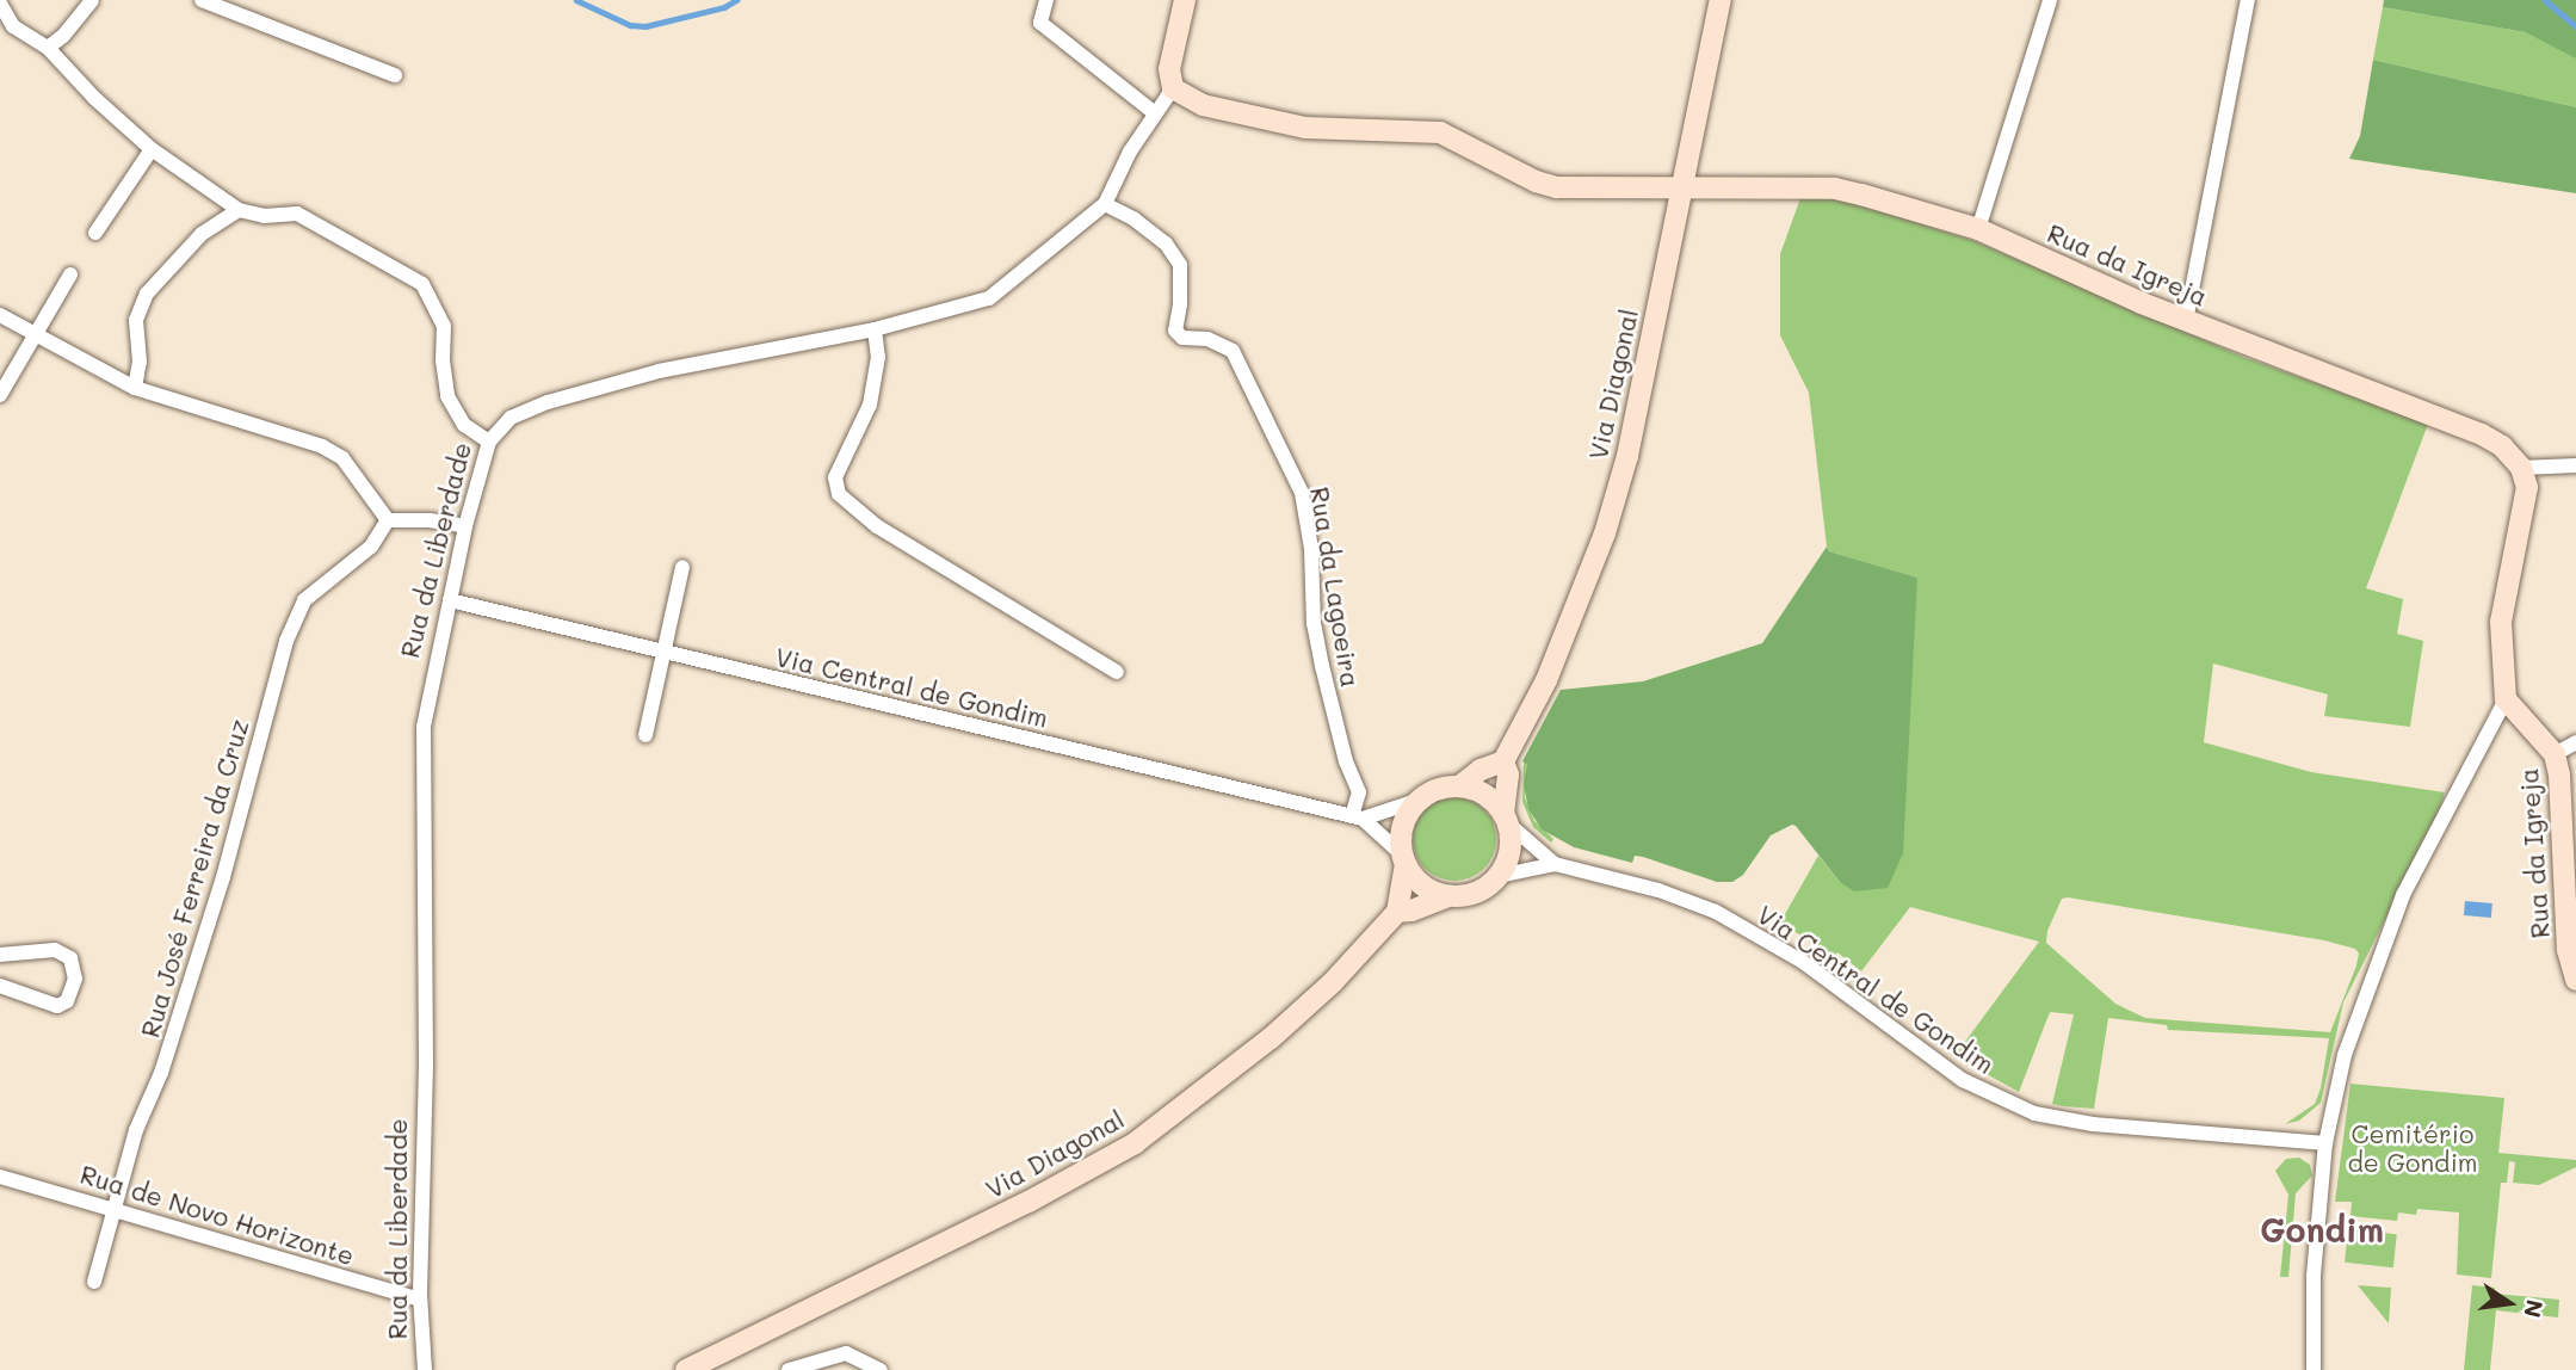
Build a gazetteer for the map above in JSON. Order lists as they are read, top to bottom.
{
  "streets": {
    "main road": ["Rua da Igreja", "Via Diagonal"],
    "street": [
      "Rua da Liberdade",
      "Rua da Lagoeira",
      "Via Central de Gondim",
      "Rua José Ferreira da Cruz",
      "Rua de Novo Horizonte"
    ]
  },
  "crossings": [
    ["Rua da Igreja", "Via Diagonal"],
    ["Rua da Igreja", "Rua da Liberdade"],
    ["Via Diagonal", "Via Central de Gondim"],
    ["Rua da Liberdade", "Rua da Lagoeira"],
    ["Rua da Liberdade", "Via Central de Gondim"],
    ["Rua da Liberdade", "Rua de Novo Horizonte"],
    ["Rua da Lagoeira", "Via Central de Gondim"],
    ["Rua José Ferreira da Cruz", "Rua de Novo Horizonte"]
  ],
  "districts": ["Gondim"],
  "parks": ["Cemitério de Gondim"],
  "north": "right"
}
